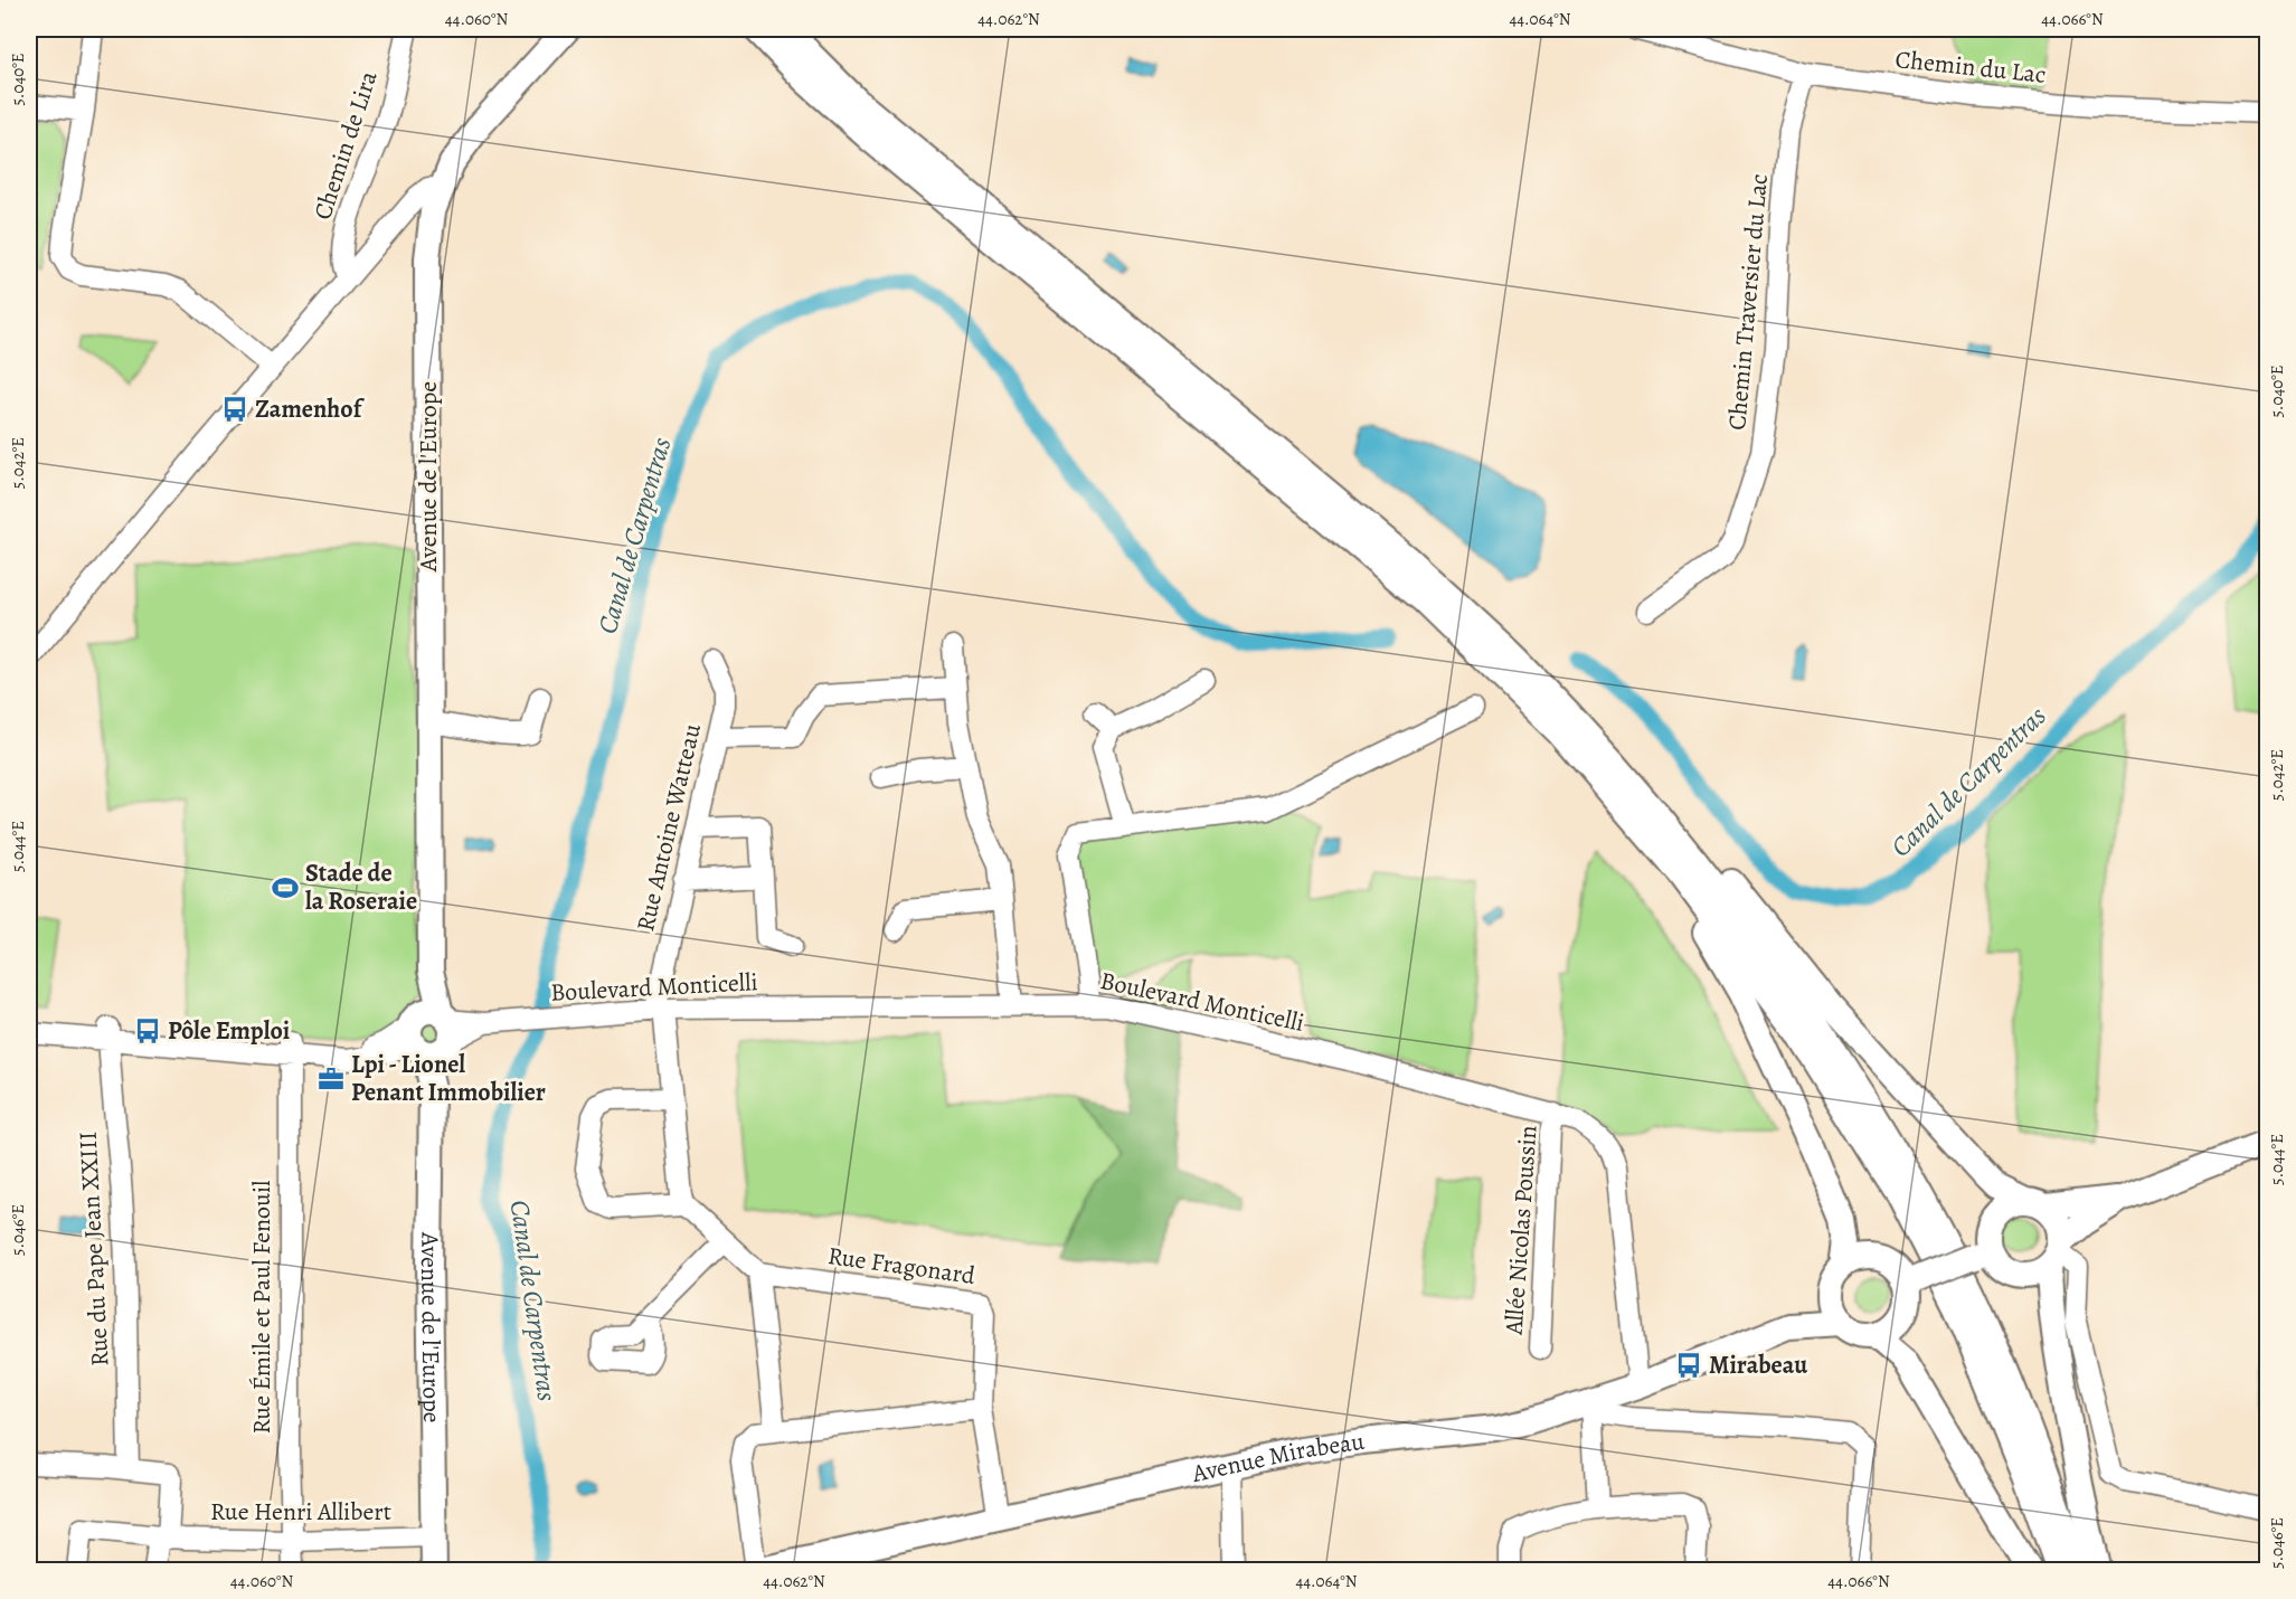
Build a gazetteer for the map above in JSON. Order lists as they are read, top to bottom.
{
  "streets": {
    "main road": ["Avenue de l'Europe", "Avenue Mirabeau"],
    "street": [
      "Chemin du Lac",
      "Chemin de Lira",
      "Chemin Traversier du Lac",
      "Rue Antoine Watteau",
      "Boulevard Monticelli",
      "Allée Nicolas Poussin",
      "Rue du Pape Jean XXIII",
      "Rue Fragonard",
      "Rue Émile et Paul Fenouil",
      "Rue Henri Allibert"
    ]
  },
  "crossings": [
    ["Chemin du Lac", "Chemin Traversier du Lac"],
    ["Avenue de l'Europe", "Boulevard Monticelli"],
    ["Avenue de l'Europe", "Rue Henri Allibert"],
    ["Rue Antoine Watteau", "Boulevard Monticelli"],
    ["Boulevard Monticelli", "Allée Nicolas Poussin"],
    ["Boulevard Monticelli", "Rue du Pape Jean XXIII"],
    ["Boulevard Monticelli", "Rue Émile et Paul Fenouil"],
    ["Boulevard Monticelli", "Avenue Mirabeau"],
    ["Rue Fragonard", "Avenue Mirabeau"],
    ["Rue Émile et Paul Fenouil", "Rue Henri Allibert"]
  ],
  "water": ["Canal de Carpentras"],
  "places": {
    "bus stop": ["Zamenhof", "Pôle Emploi", "Mirabeau"],
    "sports": ["Stade de la Roseraie"],
    "office": ["Lpi - Lionel Penant Immobilier"]
  },
  "coordinates": [
    "44.060°N",
    "44.062°N",
    "44.064°N",
    "44.066°N",
    "5.040°E",
    "5.042°E",
    "5.044°E",
    "5.046°E"
  ]
}
